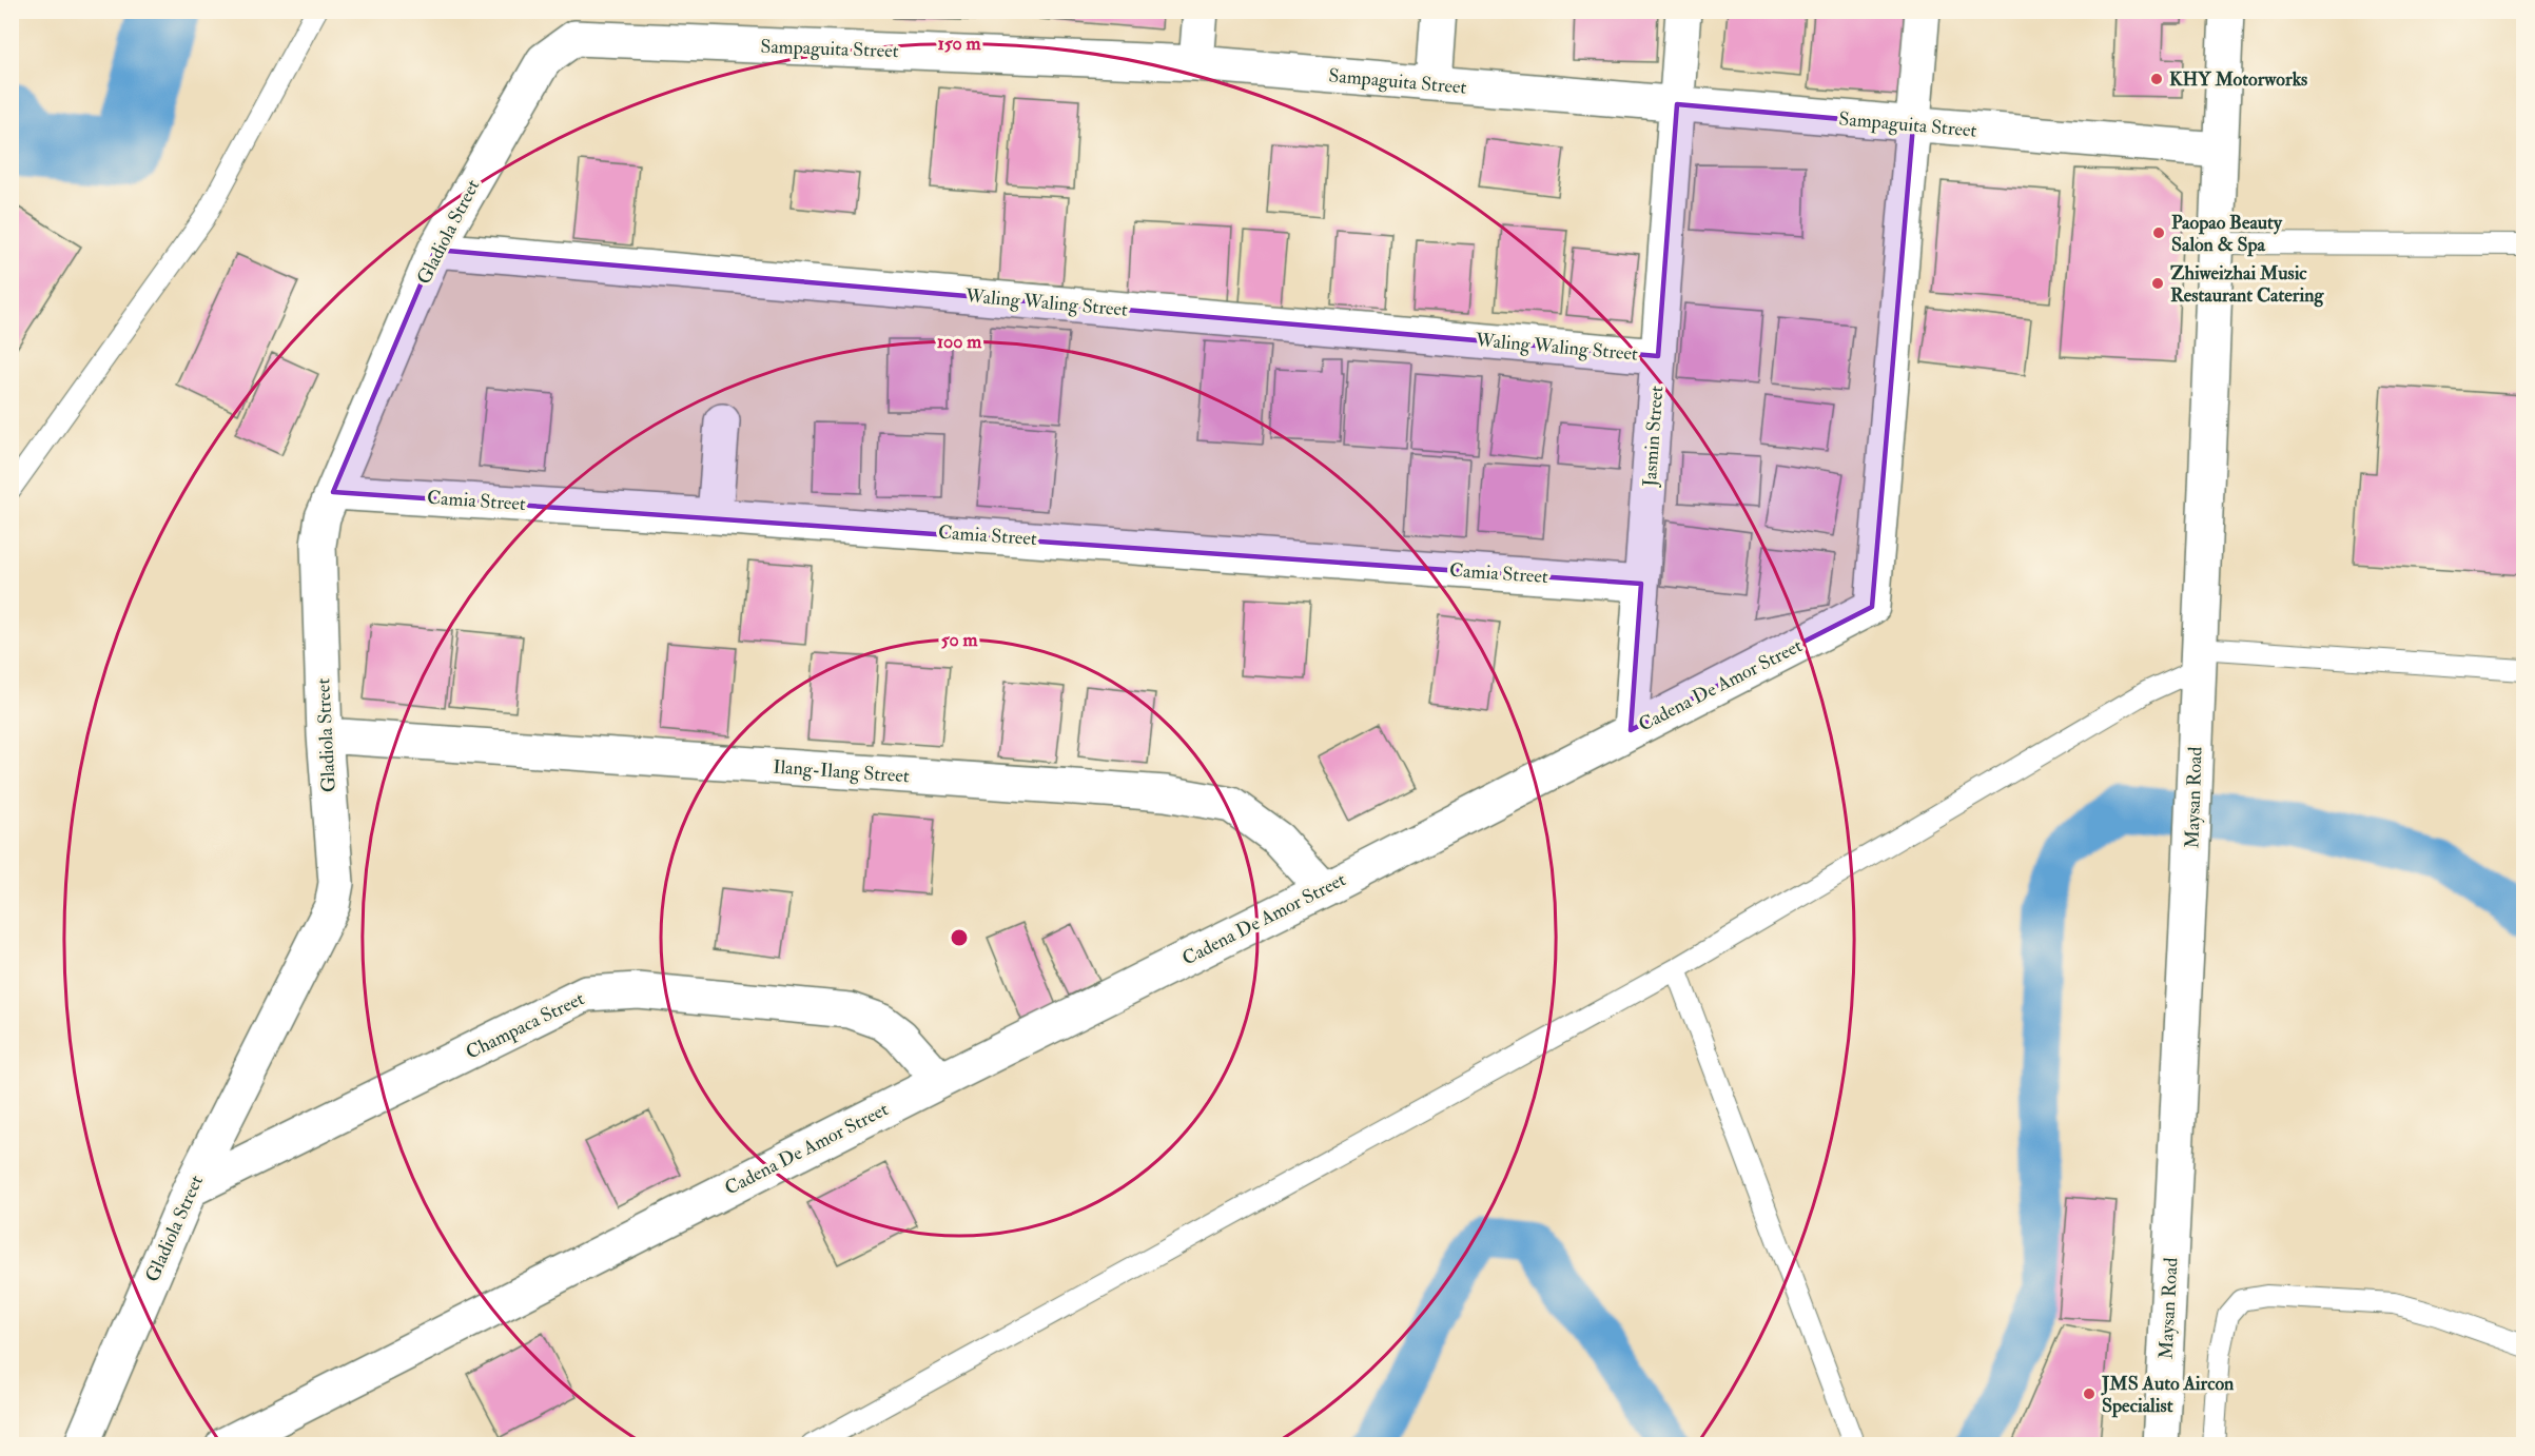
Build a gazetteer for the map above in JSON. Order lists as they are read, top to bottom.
{
  "streets": {
    "street": [
      "Sampaguita Street",
      "Gladiola Street",
      "Waling Waling Street",
      "Jasmin Street",
      "Camia Street",
      "Cadena De Amor Street",
      "Ilang-Ilang Street",
      "Maysan Road",
      "Champaca Street"
    ]
  },
  "crossings": [
    ["Sampaguita Street", "Gladiola Street"],
    ["Sampaguita Street", "Jasmin Street"],
    ["Sampaguita Street", "Cadena De Amor Street"],
    ["Sampaguita Street", "Maysan Road"],
    ["Gladiola Street", "Waling Waling Street"],
    ["Gladiola Street", "Camia Street"],
    ["Gladiola Street", "Ilang-Ilang Street"],
    ["Gladiola Street", "Champaca Street"],
    ["Waling Waling Street", "Jasmin Street"],
    ["Jasmin Street", "Camia Street"],
    ["Jasmin Street", "Cadena De Amor Street"],
    ["Cadena De Amor Street", "Ilang-Ilang Street"],
    ["Cadena De Amor Street", "Champaca Street"]
  ],
  "places": [
    "KHY Motorworks",
    "Paopao Beauty Salon & Spa",
    "Zhiweizhai Music Restaurant Catering",
    "JMS Auto Aircon Specialist"
  ],
  "rings": ["150 m", "100 m", "50 m"]
}
